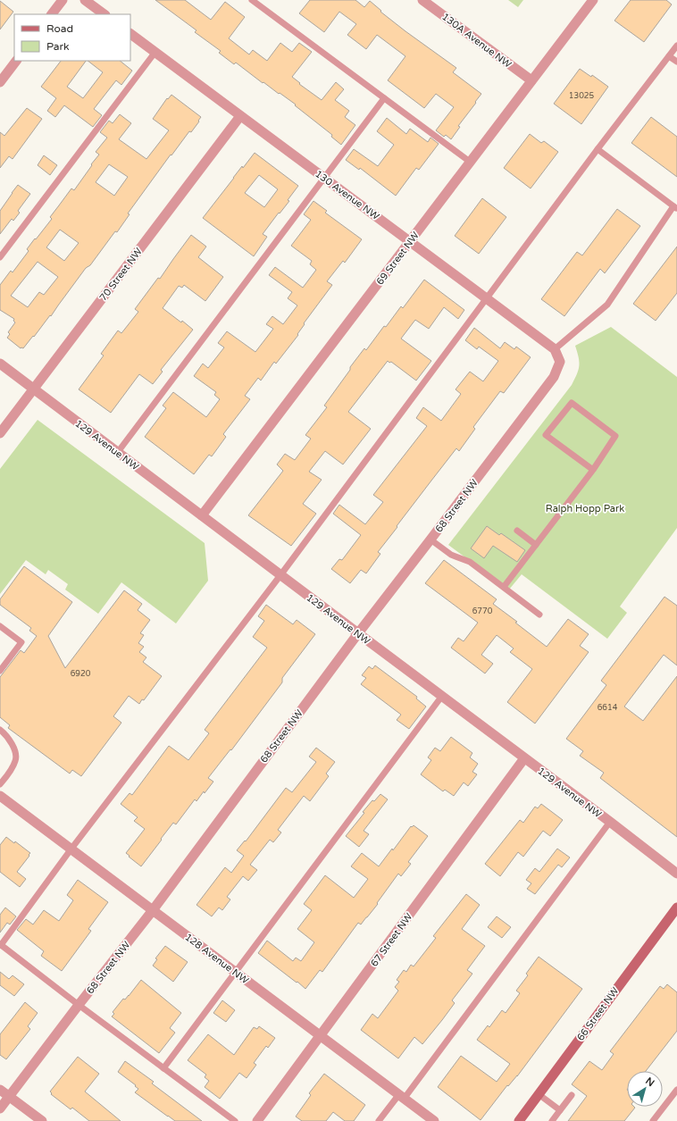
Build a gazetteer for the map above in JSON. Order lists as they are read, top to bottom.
{
  "streets": {
    "main road": ["66 Street NW"],
    "street": [
      "130A Avenue NW",
      "130 Avenue NW",
      "69 Street NW",
      "70 Street NW",
      "129 Avenue NW",
      "68 Street NW",
      "67 Street NW",
      "128 Avenue NW"
    ]
  },
  "crossings": [
    ["130A Avenue NW", "69 Street NW"],
    ["130 Avenue NW", "69 Street NW"],
    ["130 Avenue NW", "70 Street NW"],
    ["130 Avenue NW", "68 Street NW"],
    ["69 Street NW", "129 Avenue NW"],
    ["70 Street NW", "129 Avenue NW"],
    ["129 Avenue NW", "68 Street NW"],
    ["129 Avenue NW", "67 Street NW"],
    ["68 Street NW", "128 Avenue NW"],
    ["67 Street NW", "128 Avenue NW"]
  ],
  "parks": ["Ralph Hopp Park"],
  "house_numbers": [
    "13025",
    "6770",
    "6920",
    "6614"
  ],
  "legend": ["Road", "Park"],
  "north": "top right"
}
